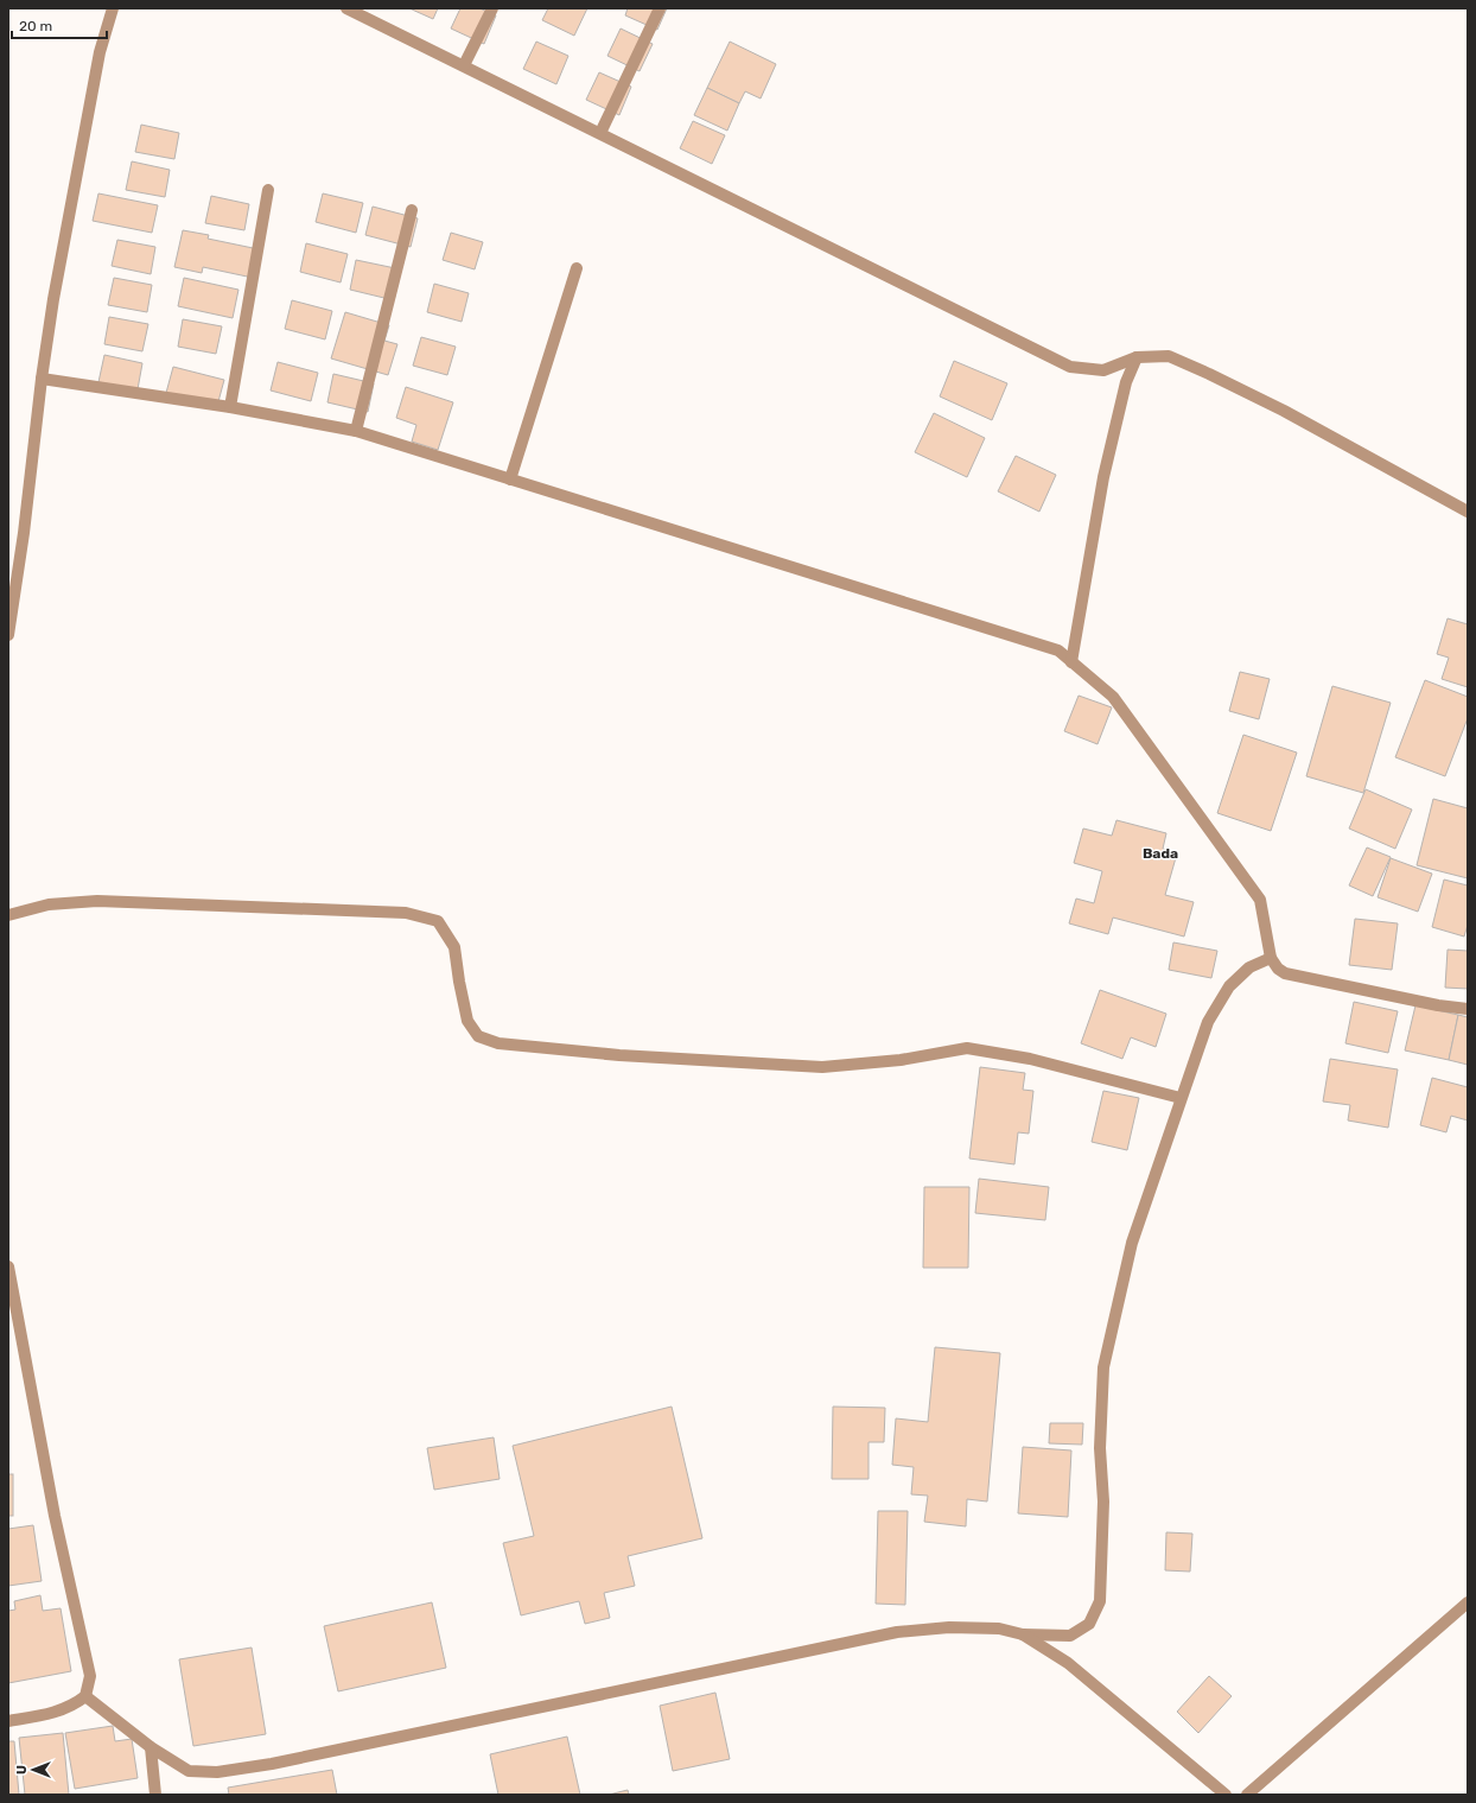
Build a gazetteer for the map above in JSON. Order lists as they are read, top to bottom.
{
  "districts": ["Bada"],
  "scale_bar": "20 m",
  "north": "left"
}
